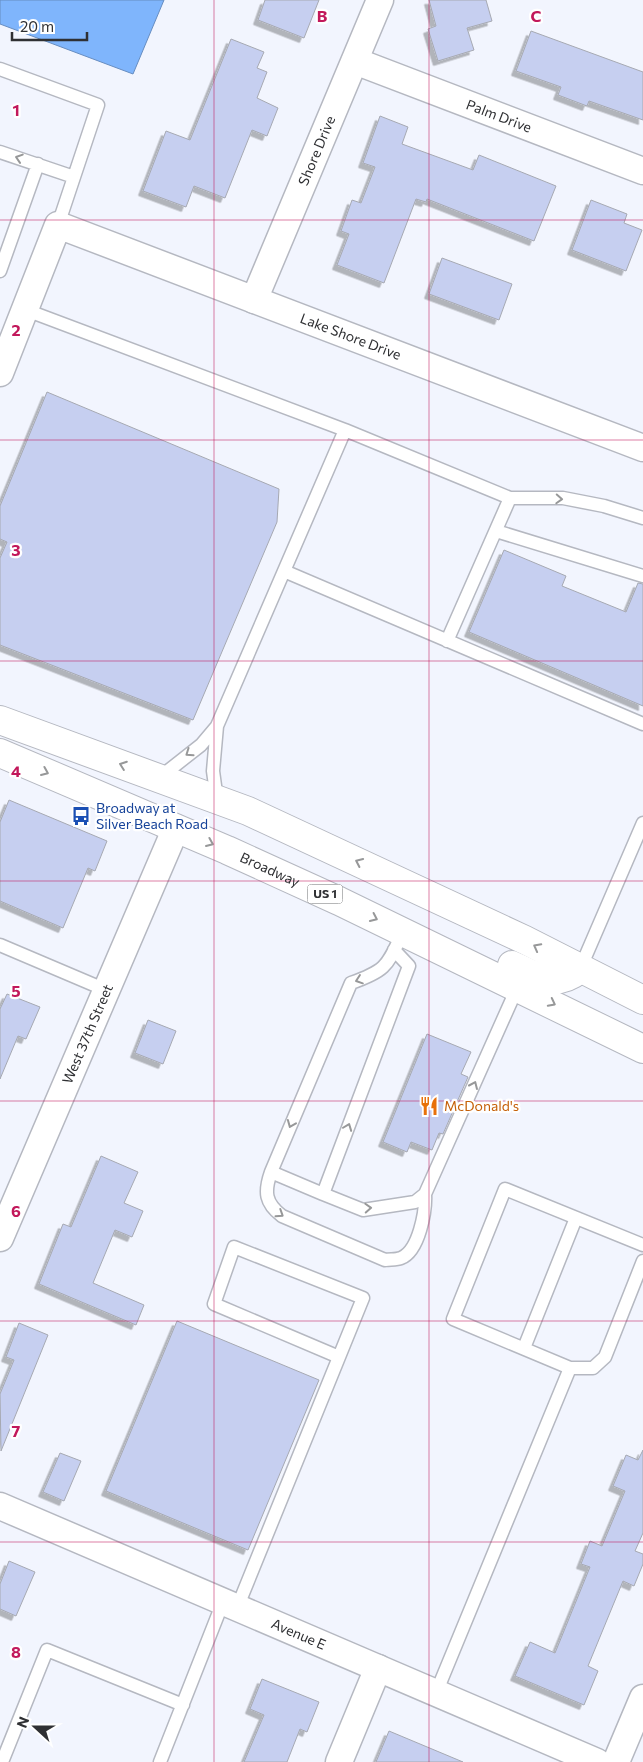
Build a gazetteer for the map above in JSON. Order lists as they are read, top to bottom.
{
  "streets": {
    "main road": ["Broadway", "US 1"],
    "street": [
      "Palm Drive",
      "Shore Drive",
      "Lake Shore Drive",
      "West 37th Street",
      "Avenue E"
    ]
  },
  "crossings": [
    ["Palm Drive", "Shore Drive"],
    ["Shore Drive", "Lake Shore Drive"],
    ["Broadway", "West 37th Street"]
  ],
  "places": {
    "bus stop": ["Broadway at Silver Beach Road"],
    "restaurant": ["McDonald's"]
  },
  "scale_bar": "20 m",
  "north": "left",
  "grid": {
    "columns": ["B", "C"],
    "rows": [
      "1",
      "2",
      "3",
      "4",
      "5",
      "6",
      "7",
      "8"
    ]
  }
}
